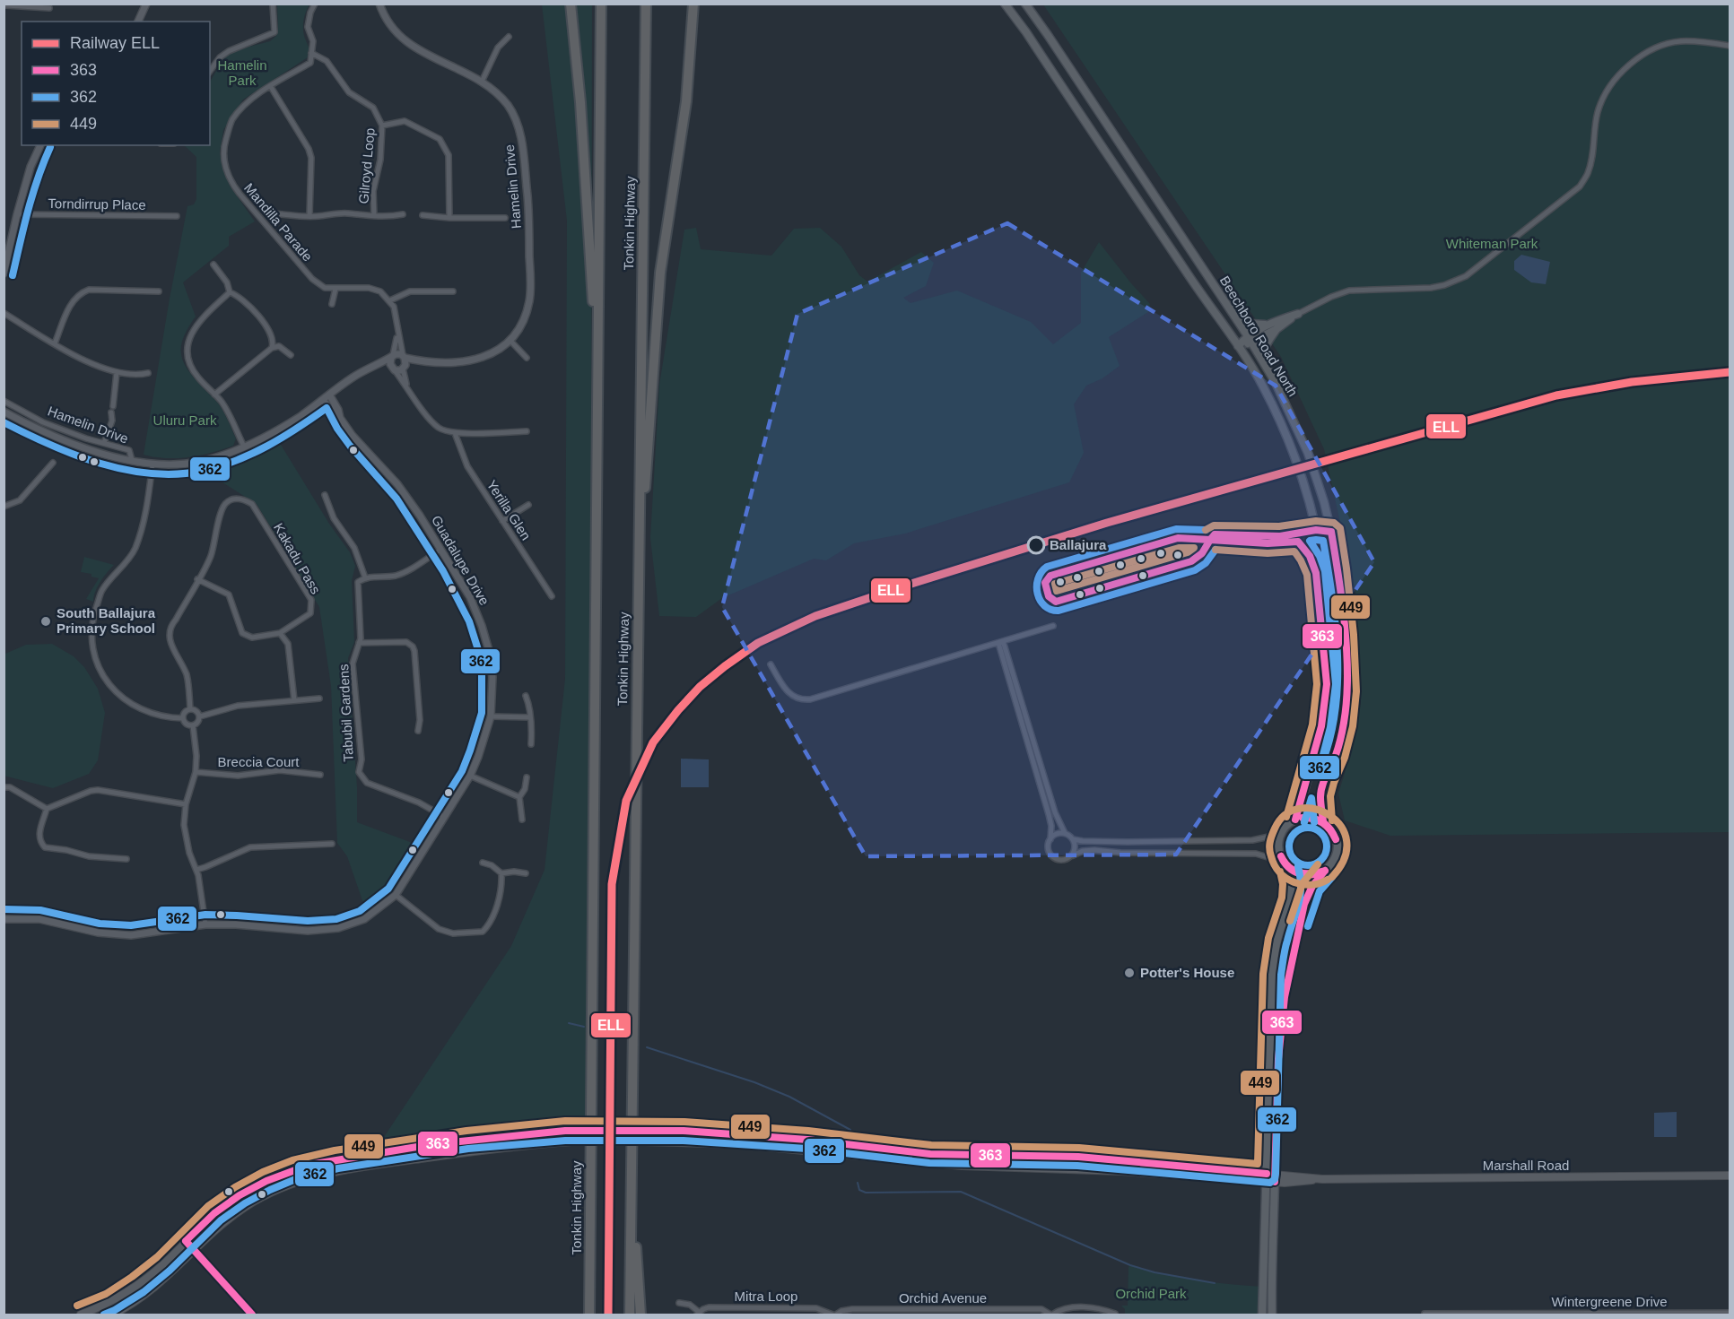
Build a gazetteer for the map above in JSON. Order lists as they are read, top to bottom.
{
  "streets": {
    "highway": ["Tonkin Highway"],
    "main road": ["Beechboro Road North", "Marshall Road"],
    "street": [
      "Gilroyd Loop",
      "Hamelin Drive",
      "Torndirrup Place",
      "Mandilla Parade",
      "Yerilla Glen",
      "Kakadu Pass",
      "Guadalupe Drive",
      "Tabubil Gardens",
      "Breccia Court",
      "Mitra Loop",
      "Orchid Avenue",
      "Wintergreene Drive"
    ]
  },
  "crossings": [
    ["Gilroyd Loop", "Mandilla Parade"],
    ["Hamelin Drive", "Guadalupe Drive"],
    ["Guadalupe Drive", "Tabubil Gardens"],
    ["Mitra Loop", "Orchid Avenue"]
  ],
  "parks": [
    "Hamelin Park",
    "Whiteman Park",
    "Uluru Park",
    "Orchid Park"
  ],
  "places": ["Ballajura", "South Ballajura Primary School", "Potter's House"],
  "lines": [
    "transit line 362",
    "rail line ELL",
    "transit line 449",
    "transit line 363"
  ],
  "legend": [
    "Railway ELL",
    "363",
    "362",
    "449"
  ]
}
